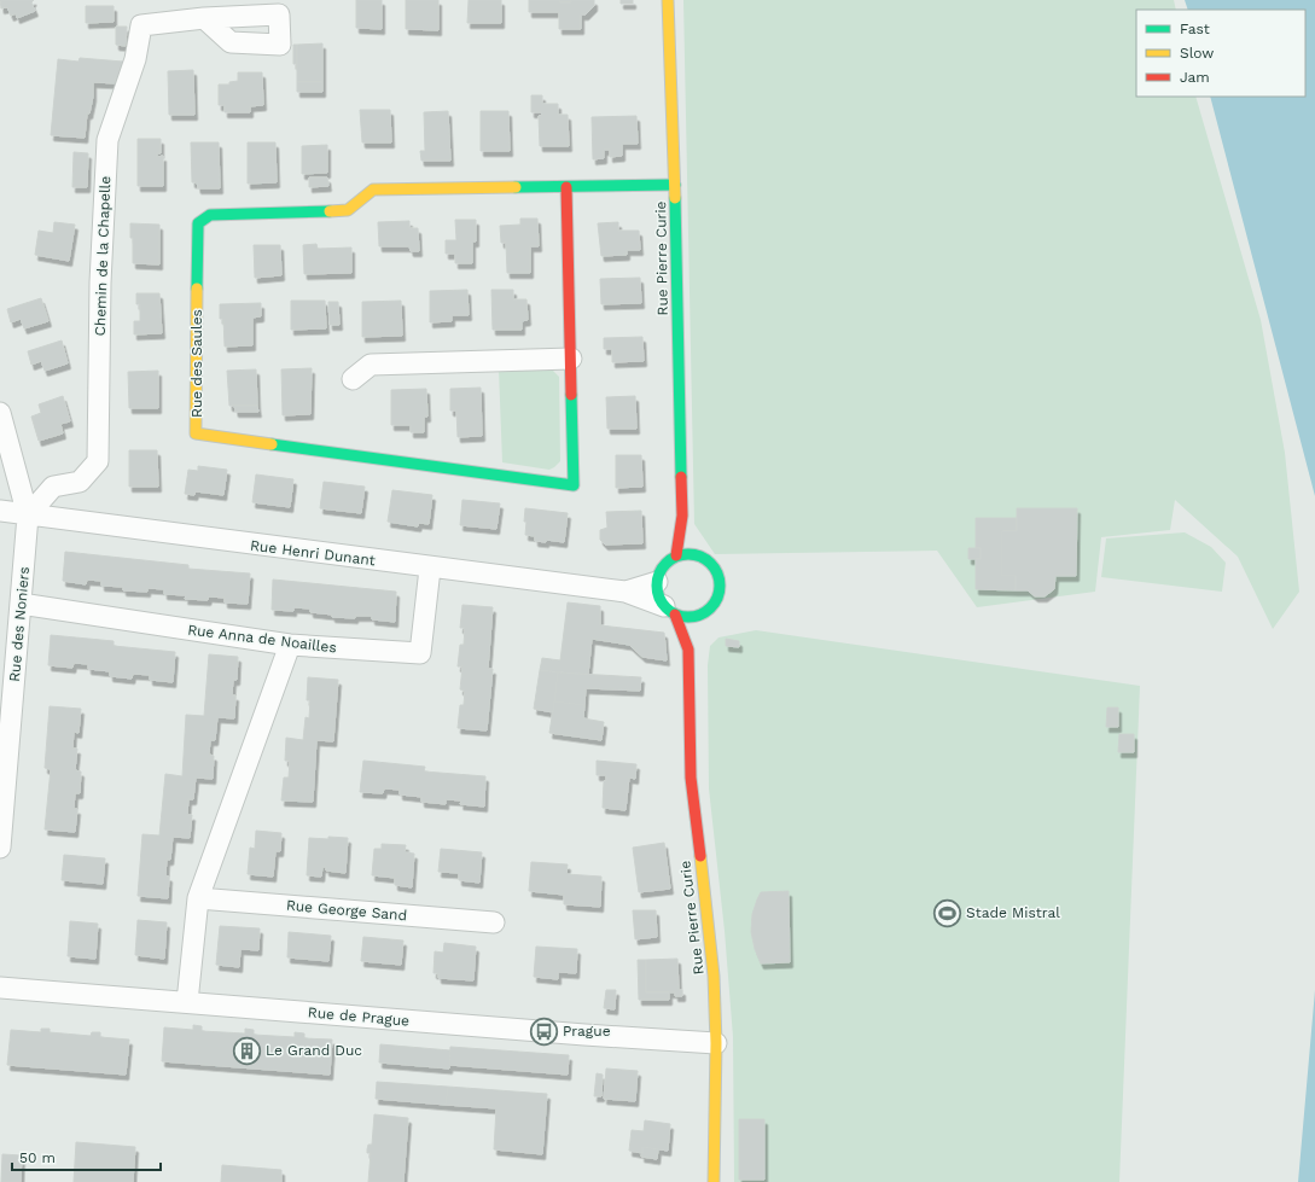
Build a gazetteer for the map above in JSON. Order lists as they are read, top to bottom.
{
  "streets": {
    "street": [
      "Chemin de la Chapelle",
      "Rue Pierre Curie",
      "Rue des Saules",
      "Rue Henri Dunant",
      "Rue des Noniers",
      "Rue Anna de Noailles",
      "Rue George Sand",
      "Rue de Prague"
    ]
  },
  "crossings": [
    ["Chemin de la Chapelle", "Rue Henri Dunant"],
    ["Chemin de la Chapelle", "Rue des Noniers"],
    ["Rue Pierre Curie", "Rue des Saules"],
    ["Rue Pierre Curie", "Rue Henri Dunant"],
    ["Rue Pierre Curie", "Rue de Prague"],
    ["Rue Henri Dunant", "Rue des Noniers"],
    ["Rue Henri Dunant", "Rue Anna de Noailles"],
    ["Rue des Noniers", "Rue Anna de Noailles"]
  ],
  "places": {
    "sports": ["Stade Mistral"],
    "bus stop": ["Prague"],
    "building": ["Le Grand Duc"]
  },
  "legend": ["Fast", "Slow", "Jam"],
  "scale_bar": "50 m"
}
